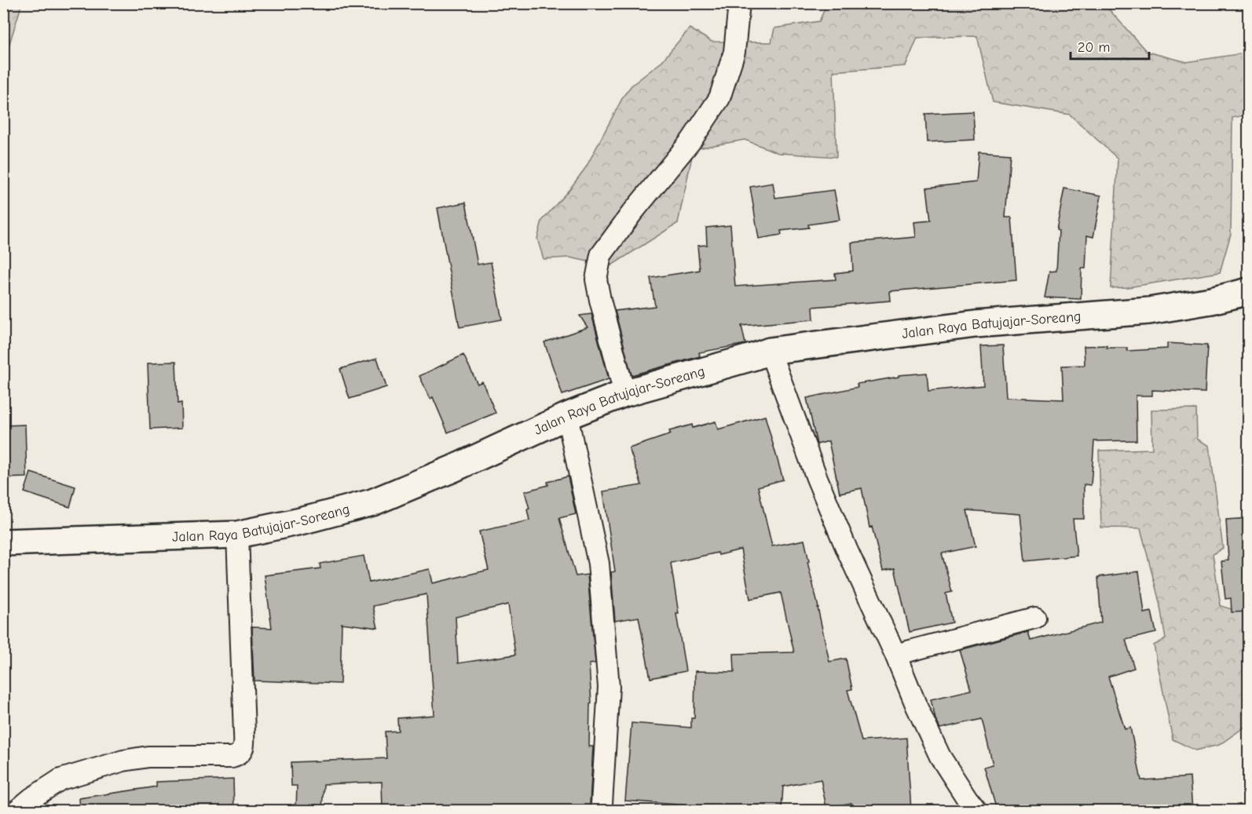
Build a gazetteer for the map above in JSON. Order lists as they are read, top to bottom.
{
  "streets": {
    "highway": ["Jalan Raya Batujajar-Soreang"]
  },
  "scale_bar": "20 m"
}
